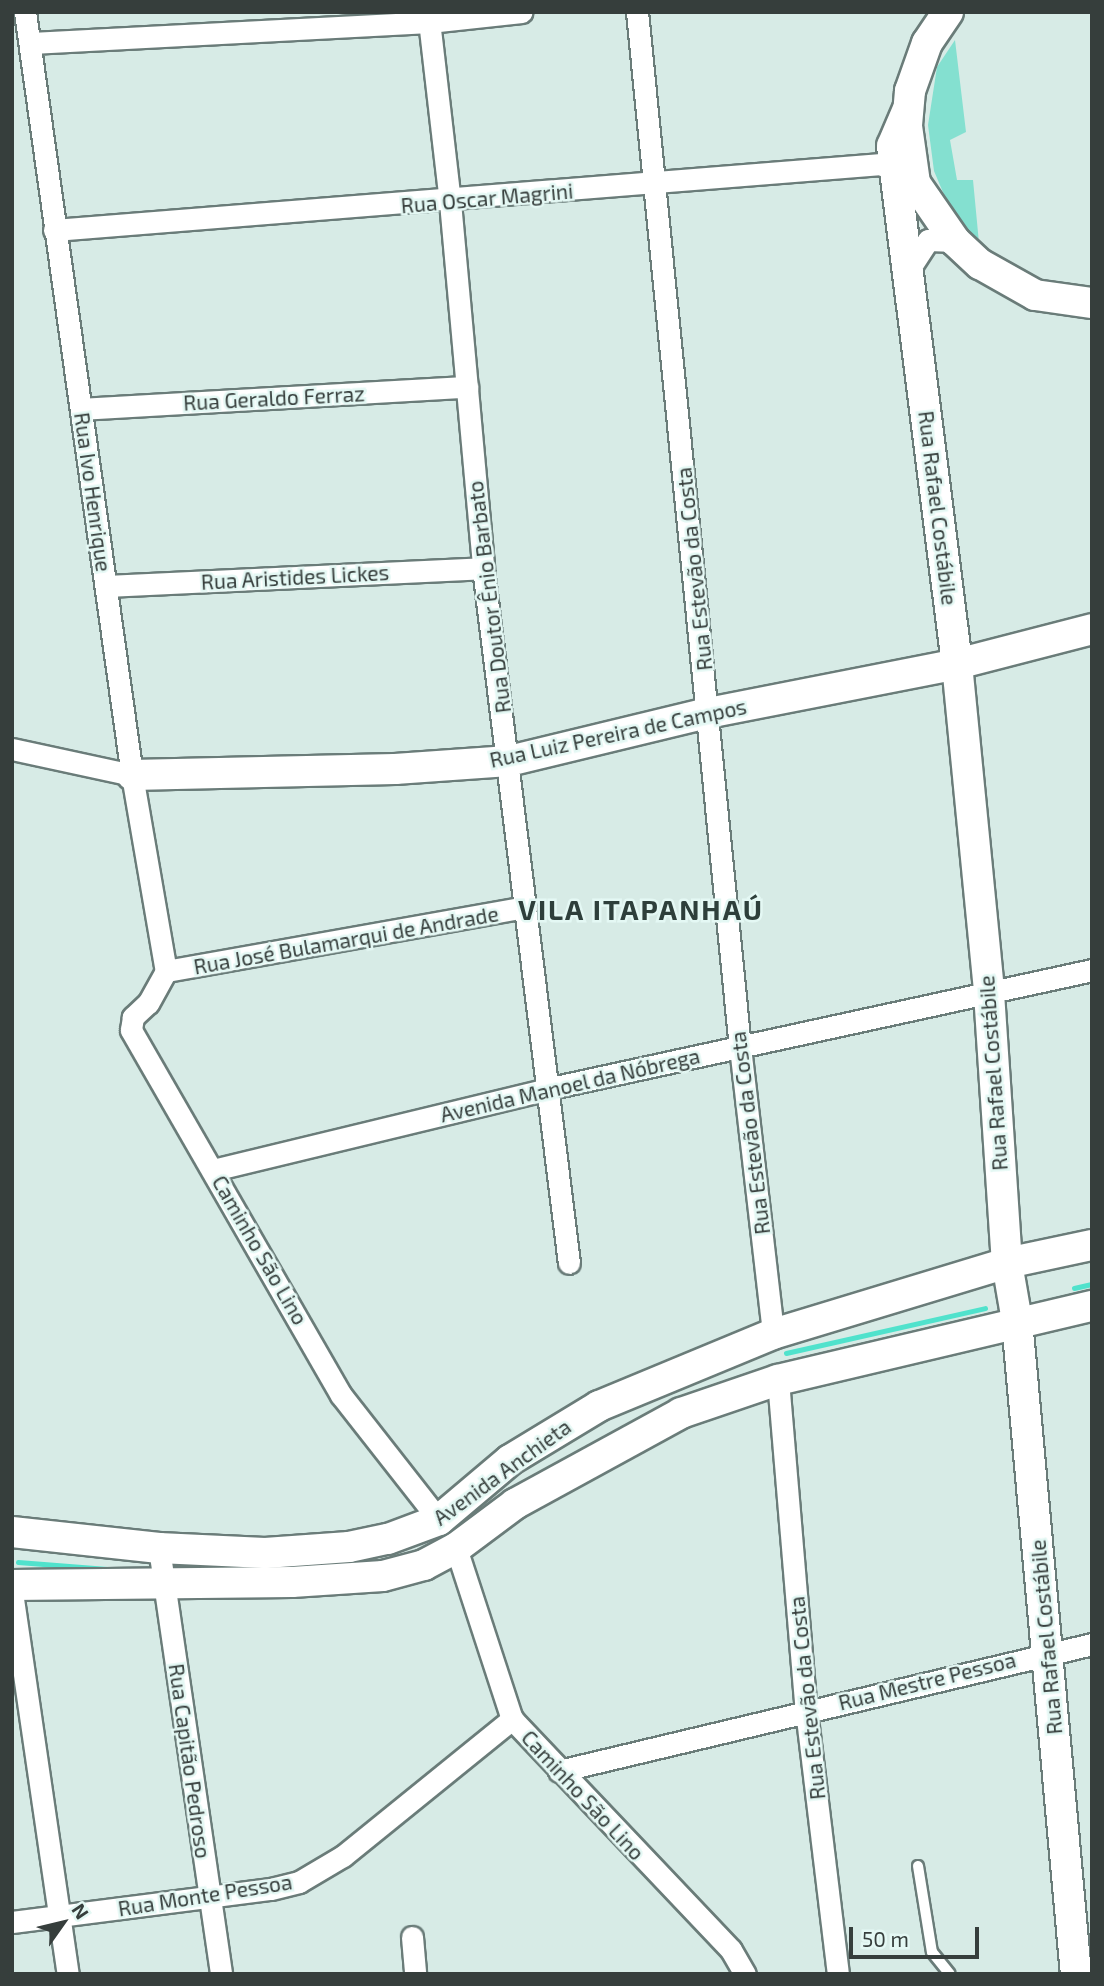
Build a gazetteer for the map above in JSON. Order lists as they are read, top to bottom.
{
  "streets": {
    "street": [
      "Rua Oscar Magrini",
      "Rua Geraldo Ferraz",
      "Rua Ivo Henrique",
      "Rua Rafael Costábile",
      "Rua Estevão da Costa",
      "Rua Aristides Lickes",
      "Rua Doutor Ênio Barbato",
      "Rua Luiz Pereira de Campos",
      "Rua José Bulamarqui de Andrade",
      "Avenida Manoel da Nóbrega",
      "Caminho São Lino",
      "Avenida Anchieta",
      "Rua Mestre Pessoa",
      "Rua Capitão Pedroso",
      "Rua Monte Pessoa"
    ]
  },
  "crossings": [
    ["Rua Oscar Magrini", "Rua Ivo Henrique"],
    ["Rua Oscar Magrini", "Rua Rafael Costábile"],
    ["Rua Oscar Magrini", "Rua Estevão da Costa"],
    ["Rua Oscar Magrini", "Rua Doutor Ênio Barbato"],
    ["Rua Geraldo Ferraz", "Rua Ivo Henrique"],
    ["Rua Geraldo Ferraz", "Rua Doutor Ênio Barbato"],
    ["Rua Ivo Henrique", "Rua Aristides Lickes"],
    ["Rua Ivo Henrique", "Rua Luiz Pereira de Campos"],
    ["Rua Ivo Henrique", "Rua José Bulamarqui de Andrade"],
    ["Rua Ivo Henrique", "Caminho São Lino"],
    ["Rua Rafael Costábile", "Rua Luiz Pereira de Campos"],
    ["Rua Rafael Costábile", "Avenida Manoel da Nóbrega"],
    ["Rua Rafael Costábile", "Avenida Anchieta"],
    ["Rua Rafael Costábile", "Rua Mestre Pessoa"],
    ["Rua Estevão da Costa", "Rua Luiz Pereira de Campos"],
    ["Rua Estevão da Costa", "Avenida Manoel da Nóbrega"],
    ["Rua Estevão da Costa", "Avenida Anchieta"],
    ["Rua Estevão da Costa", "Rua Mestre Pessoa"],
    ["Rua Aristides Lickes", "Rua Doutor Ênio Barbato"],
    ["Rua Doutor Ênio Barbato", "Rua Luiz Pereira de Campos"],
    ["Rua Doutor Ênio Barbato", "Rua José Bulamarqui de Andrade"],
    ["Rua Doutor Ênio Barbato", "Avenida Manoel da Nóbrega"],
    ["Rua José Bulamarqui de Andrade", "Caminho São Lino"],
    ["Avenida Manoel da Nóbrega", "Caminho São Lino"],
    ["Caminho São Lino", "Avenida Anchieta"],
    ["Caminho São Lino", "Rua Mestre Pessoa"],
    ["Caminho São Lino", "Rua Monte Pessoa"],
    ["Avenida Anchieta", "Rua Capitão Pedroso"],
    ["Rua Capitão Pedroso", "Rua Monte Pessoa"]
  ],
  "districts": ["VILA ITAPANHAÚ"],
  "scale_bar": "50 m",
  "north": "top right"
}
